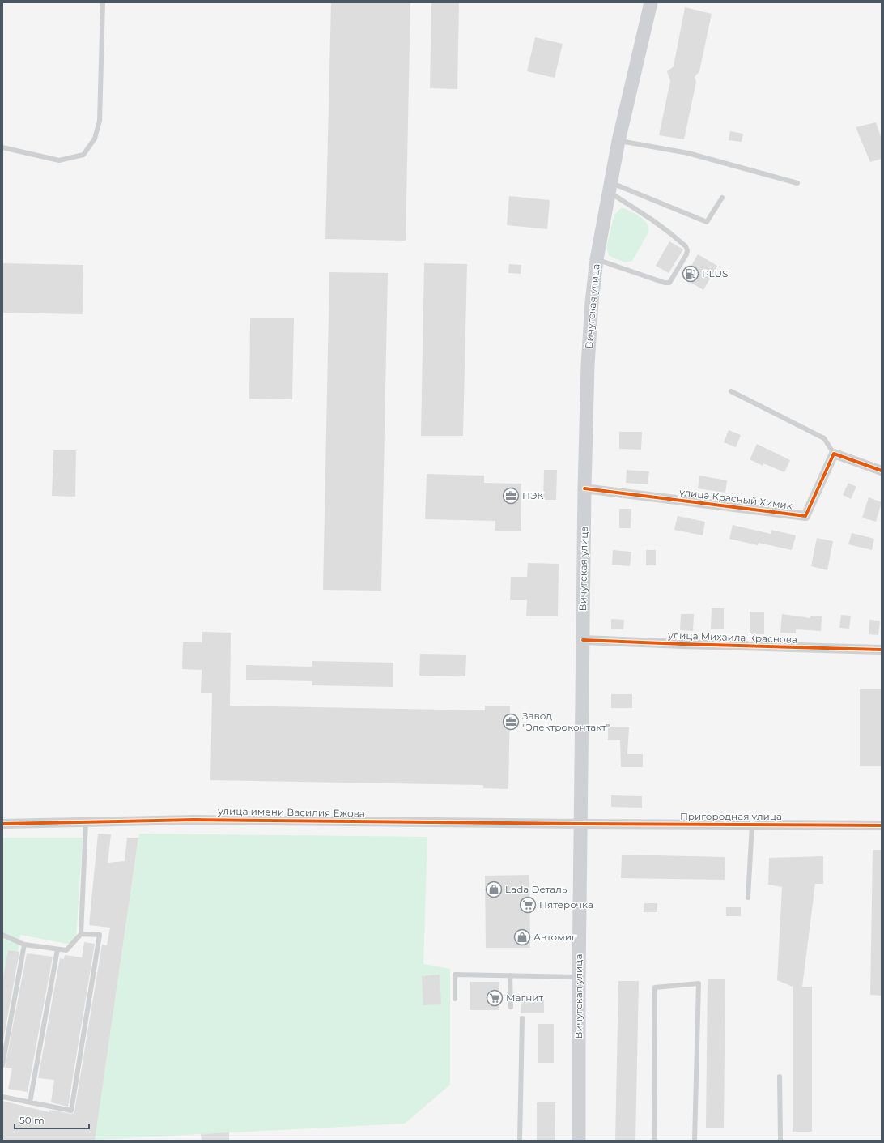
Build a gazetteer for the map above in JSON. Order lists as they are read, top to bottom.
{
  "streets": {
    "main road": ["Вичугская улица"],
    "street": [
      "улица Красный Химик",
      "улица Михаила Краснова",
      "улица имени Василия Ежова",
      "Пригородная улица"
    ]
  },
  "crossings": [
    ["Вичугская улица", "улица Красный Химик"],
    ["Вичугская улица", "улица Михаила Краснова"],
    ["Вичугская улица", "улица имени Василия Ежова"],
    ["Вичугская улица", "Пригородная улица"],
    ["улица имени Василия Ежова", "Пригородная улица"]
  ],
  "places": {
    "fuel station": ["PLUS"],
    "office": ["ПЭК", "Завод \"Электроконтакт\""],
    "shop": ["Lada Dеталь", "Автомиг"],
    "supermarket": ["Пятёрочка", "Магнит"]
  },
  "scale_bar": "50 m"
}
